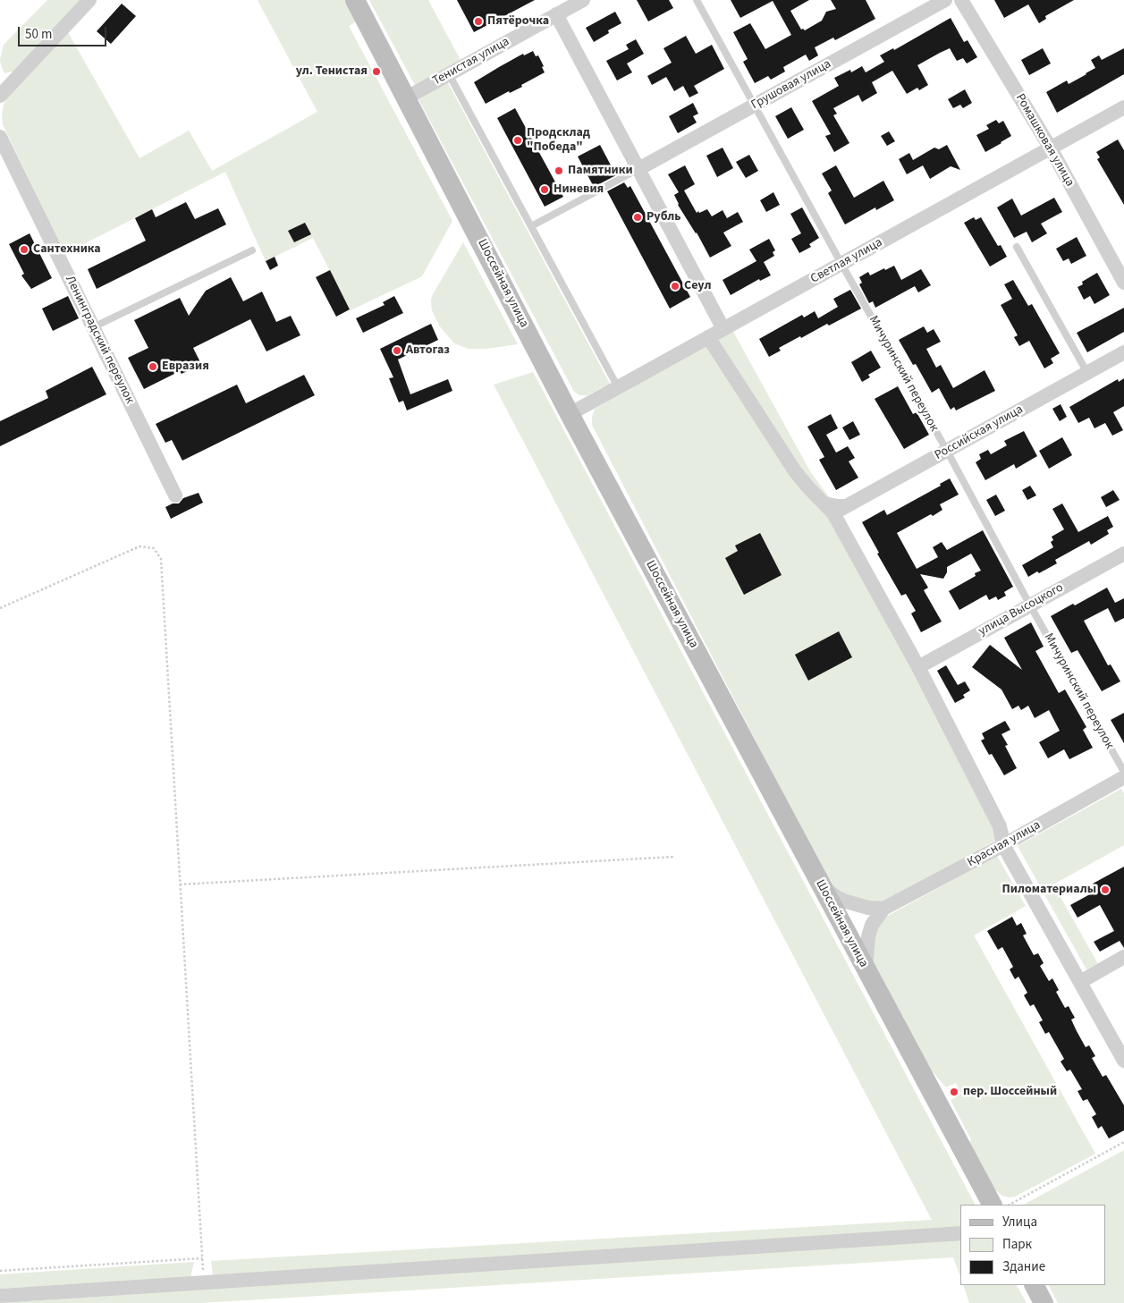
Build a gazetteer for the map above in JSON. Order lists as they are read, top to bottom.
{
  "streets": {
    "main road": ["Шоссейная улица"],
    "street": [
      "Тенистая улица",
      "Грушовая улица",
      "Ромашковая улица",
      "Светлая улица",
      "Ленинградский переулок",
      "Российская улица",
      "улица Высоцкого",
      "Красная улица"
    ],
    "lane": ["Мичуринский переулок"]
  },
  "crossings": [
    ["Тенистая улица", "Шоссейная улица"],
    ["Грушовая улица", "Мичуринский переулок"],
    ["Ромашковая улица", "Светлая улица"],
    ["Светлая улица", "Шоссейная улица"],
    ["Светлая улица", "Мичуринский переулок"],
    ["Мичуринский переулок", "Российская улица"],
    ["Мичуринский переулок", "улица Высоцкого"]
  ],
  "places": [
    "Пятёрочка",
    "ул. Тенистая",
    "Продсклад \"Победа\"",
    "Памятники",
    "Ниневия",
    "Рубль",
    "Сантехника",
    "Сеул",
    "Автогаз",
    "Евразия",
    "Пиломатериалы",
    "пер. Шоссейный"
  ],
  "legend": ["Улица", "Парк", "Здание"],
  "scale_bar": "50 m"
}
